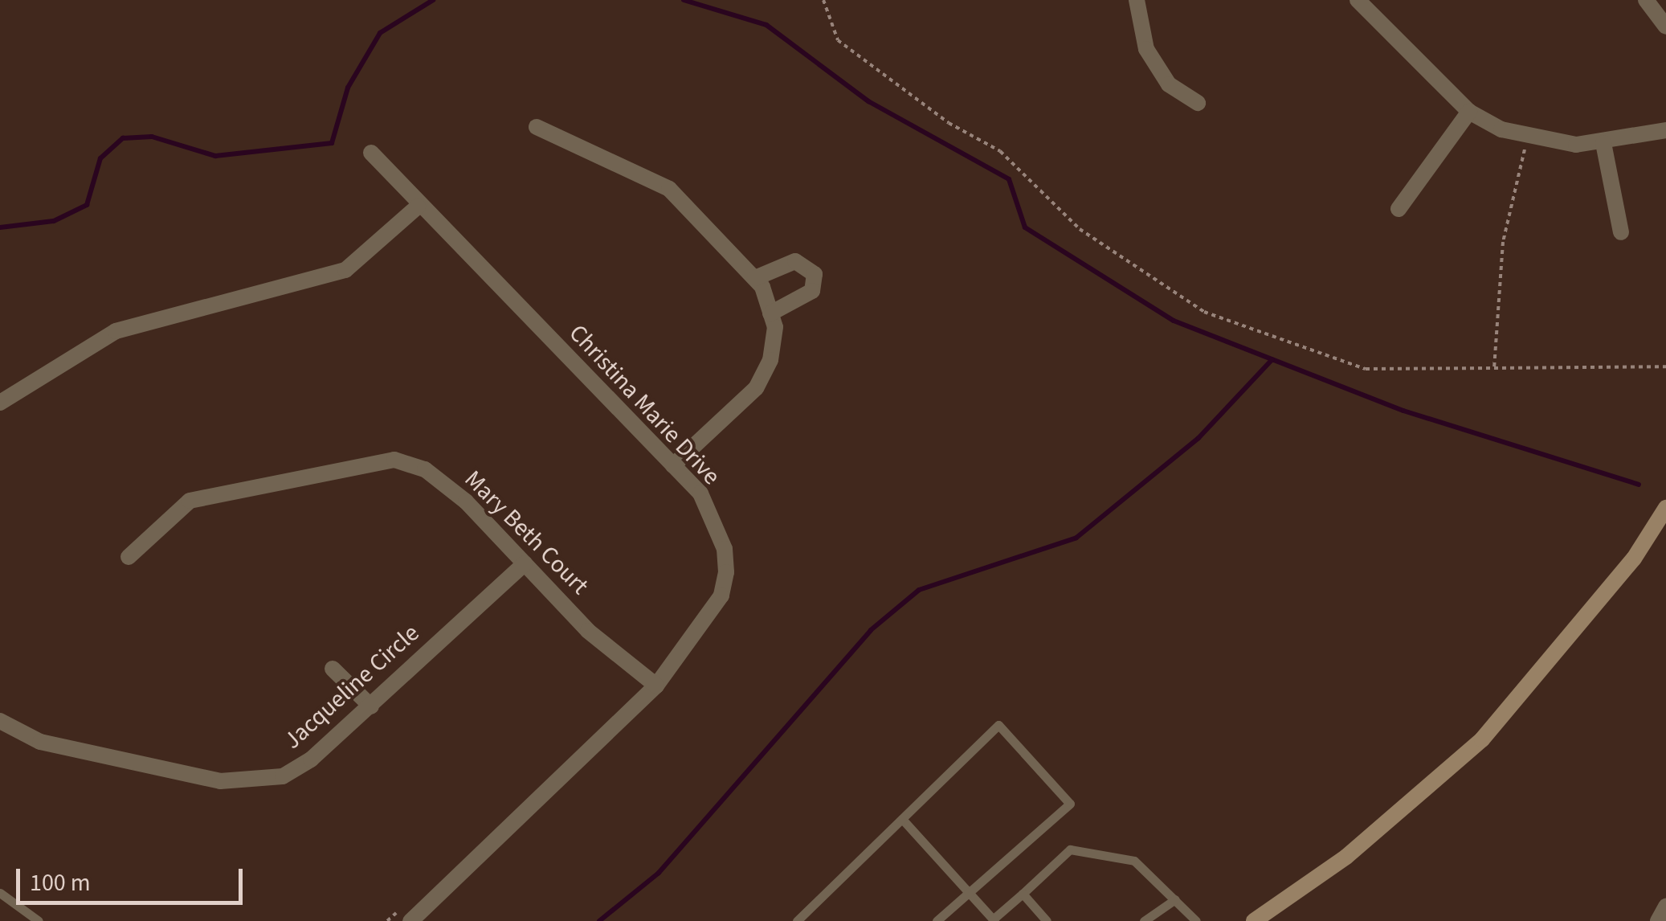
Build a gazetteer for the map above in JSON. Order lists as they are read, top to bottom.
{
  "streets": {
    "street": ["Christina Marie Drive", "Mary Beth Court", "Jacqueline Circle"]
  },
  "crossings": [
    ["Christina Marie Drive", "Mary Beth Court"],
    ["Mary Beth Court", "Jacqueline Circle"]
  ],
  "scale_bar": "100 m"
}
